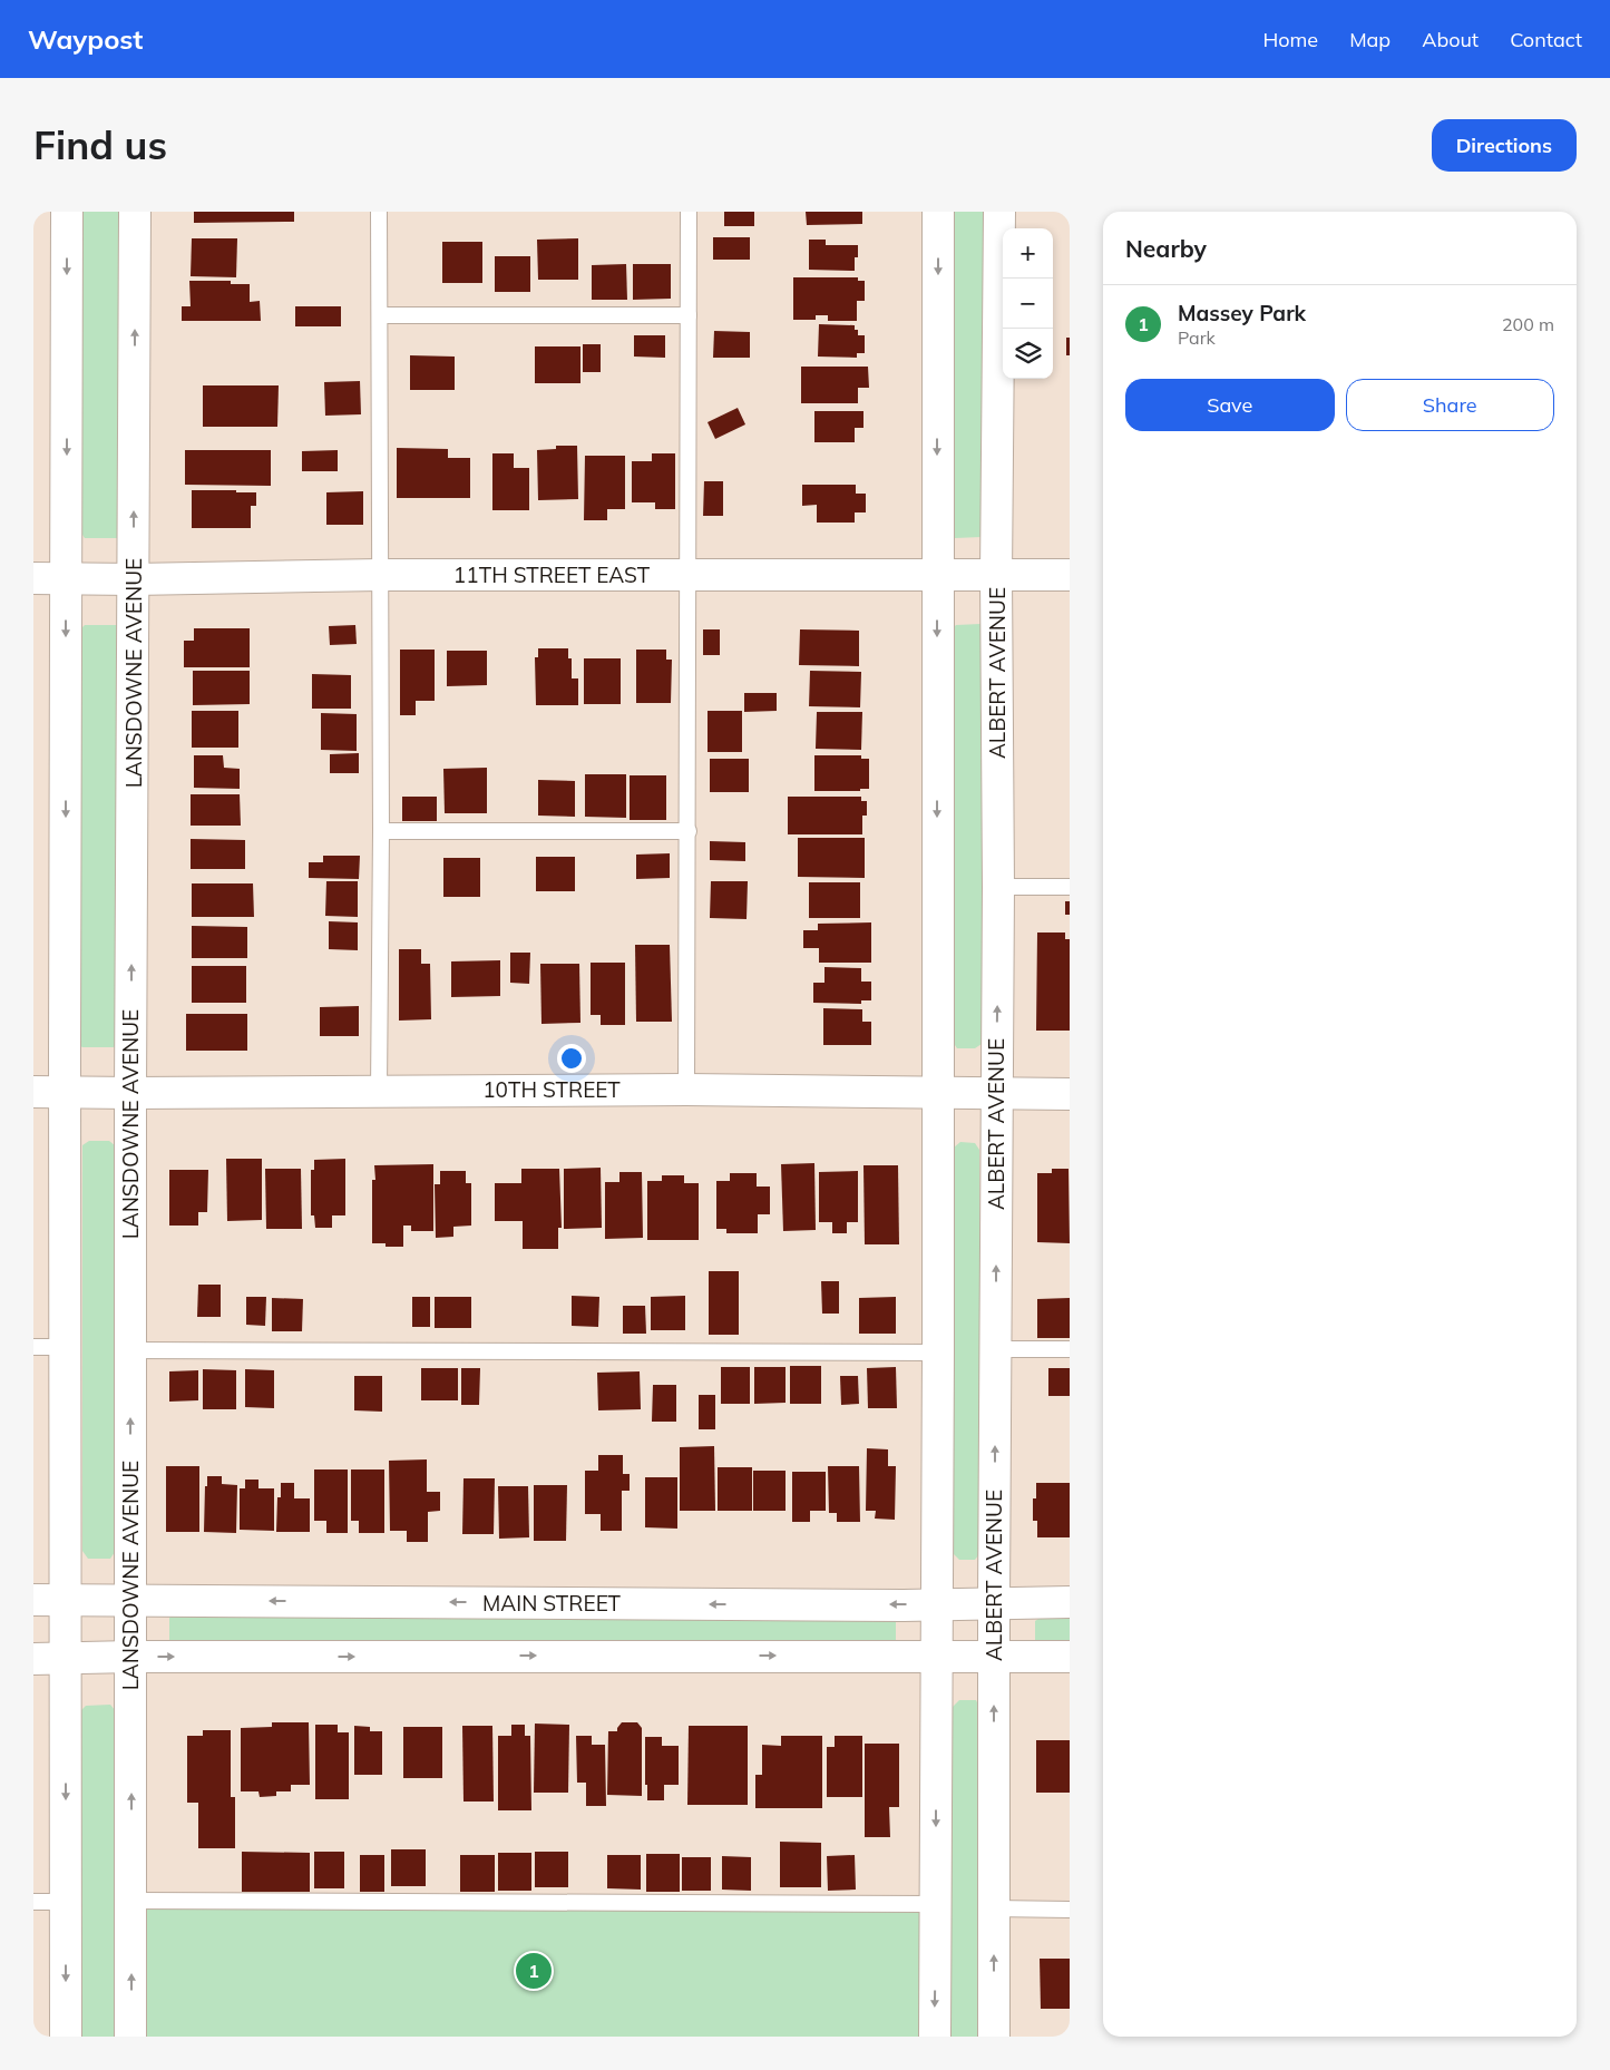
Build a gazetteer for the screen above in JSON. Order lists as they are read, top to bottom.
{
  "streets": {
    "street": [
      "11TH STREET EAST",
      "LANSDOWNE AVENUE",
      "ALBERT AVENUE",
      "10TH STREET",
      "MAIN STREET"
    ]
  },
  "crossings": [
    ["11TH STREET EAST", "LANSDOWNE AVENUE"],
    ["11TH STREET EAST", "ALBERT AVENUE"],
    ["LANSDOWNE AVENUE", "10TH STREET"],
    ["LANSDOWNE AVENUE", "MAIN STREET"],
    ["ALBERT AVENUE", "10TH STREET"],
    ["ALBERT AVENUE", "MAIN STREET"]
  ],
  "page": {
    "header": "Waypost",
    "nav": [
      "Home",
      "Map",
      "About",
      "Contact"
    ],
    "buttons": [
      "Directions",
      ["Save", "Share"]
    ],
    "title": "Find us",
    "heading": "Nearby",
    "map_buttons": ["+", "−"],
    "list": [
      {
        "mark": "1",
        "name": "Massey Park",
        "note": "Park",
        "value": "200 m"
      }
    ],
    "pins": "1"
  }
}
